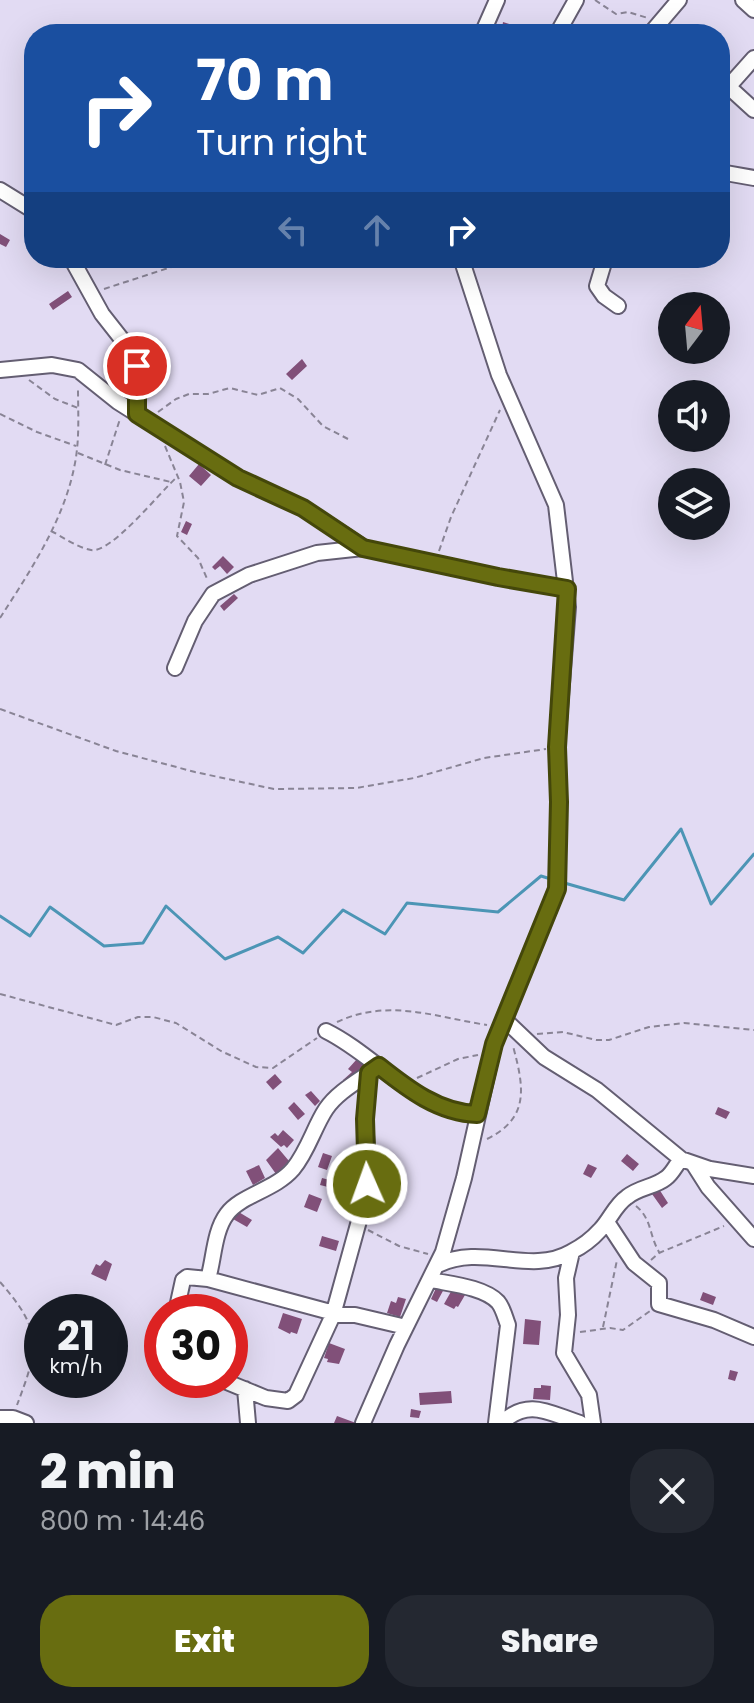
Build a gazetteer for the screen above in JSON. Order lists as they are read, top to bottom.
{
  "north": "top",
  "page": {
    "turn": ["70 m", "Turn right"],
    "speed": "21 km/h",
    "limit": "30",
    "heading": ["2 min", "800 m · 14:46"],
    "buttons": ["Exit", "Share"]
  }
}
